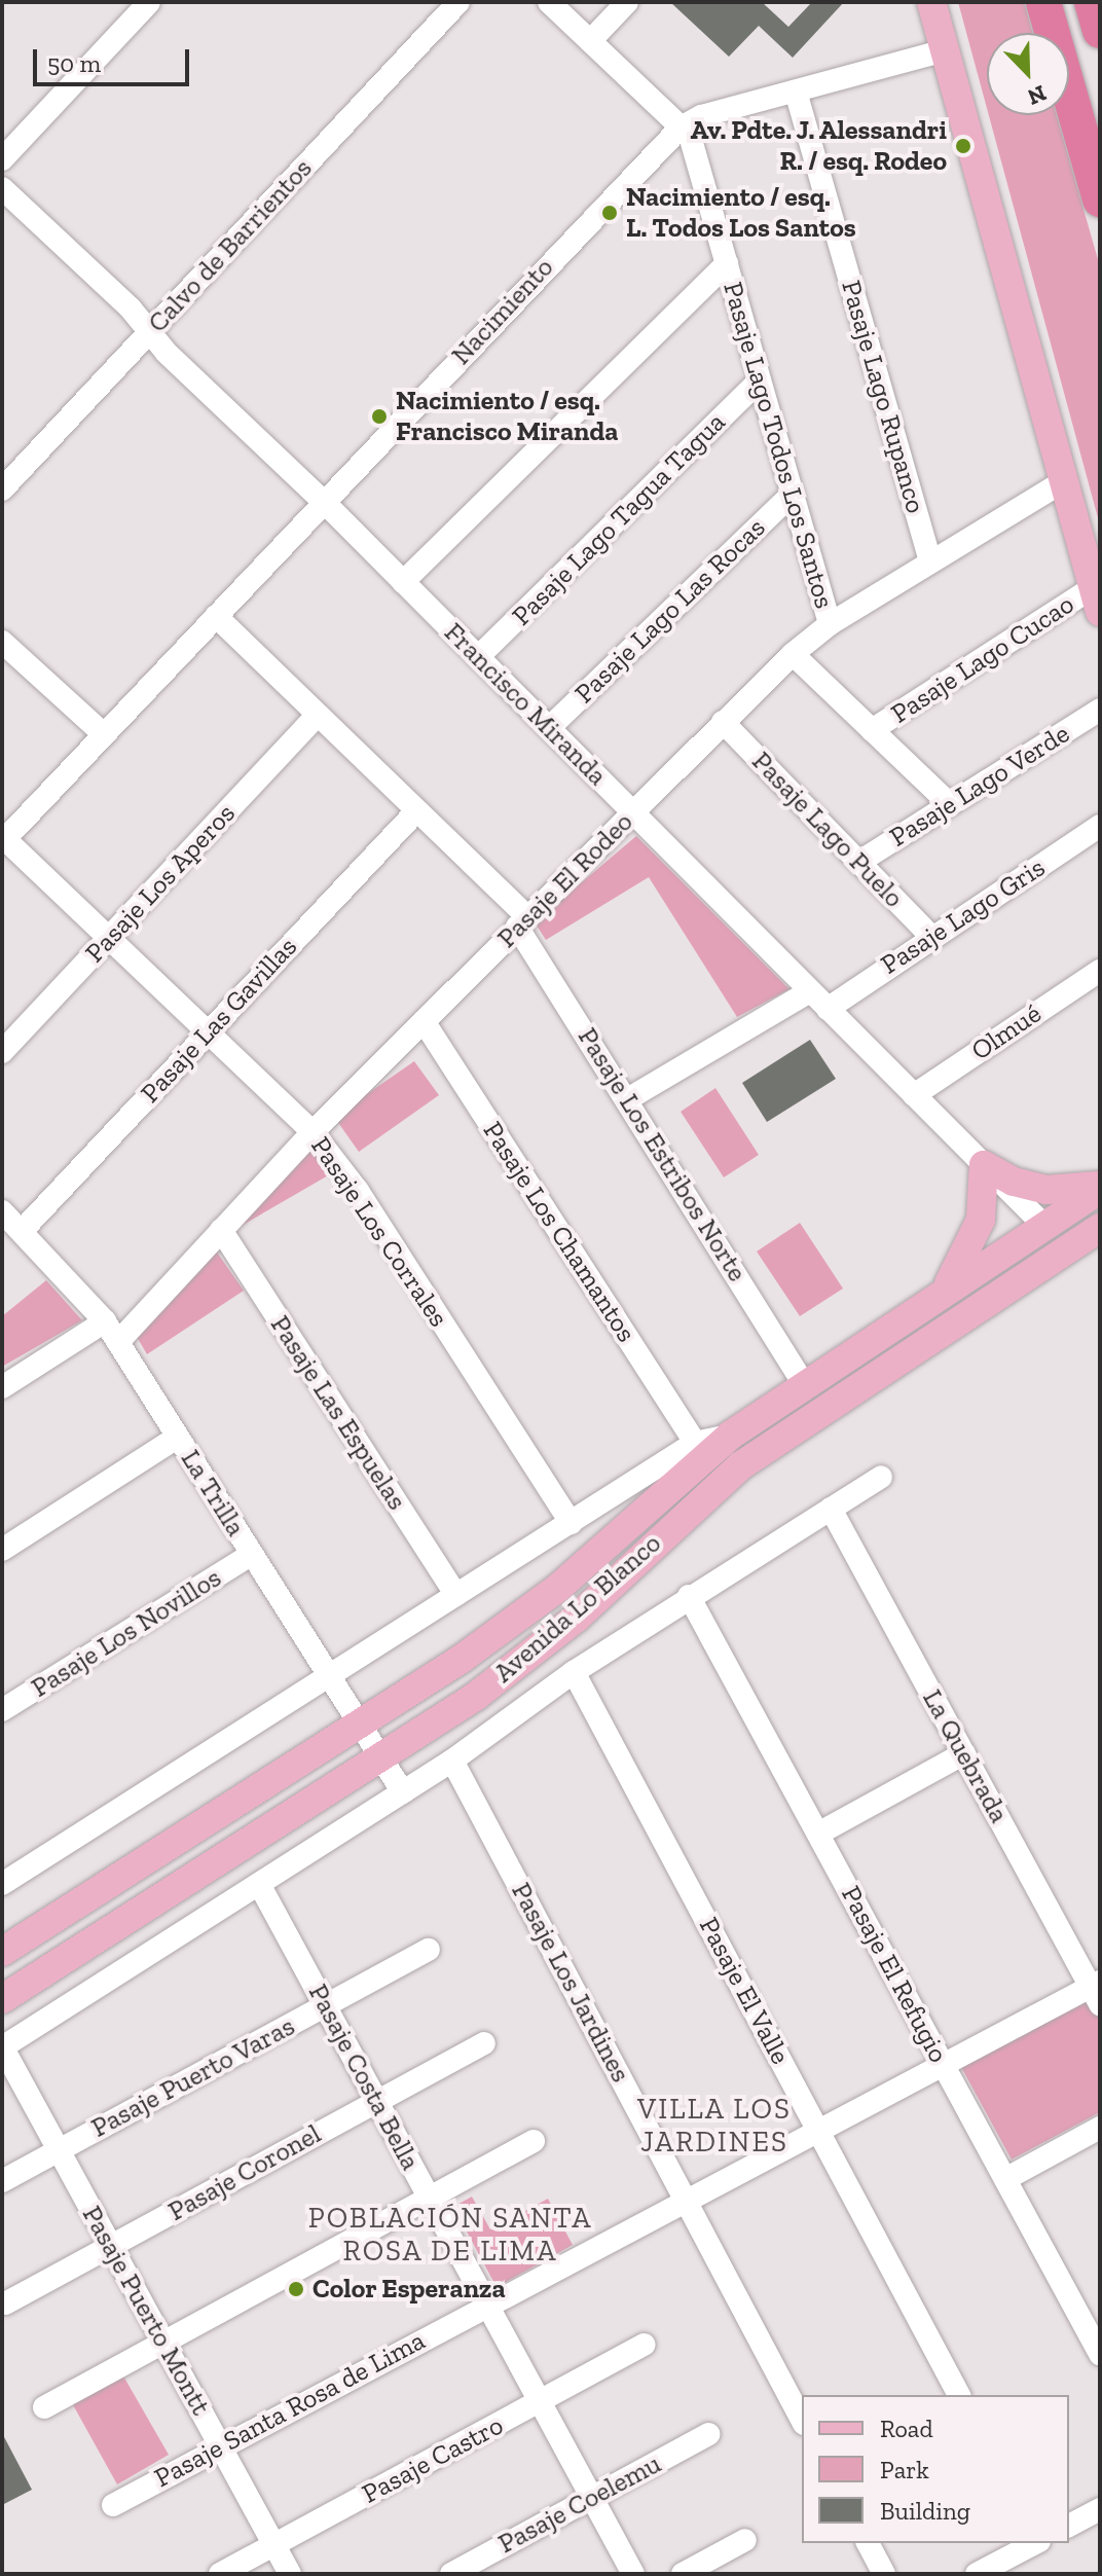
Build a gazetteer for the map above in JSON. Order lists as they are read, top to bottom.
{
  "streets": {
    "main road": ["Avenida Lo Blanco"],
    "street": [
      "Calvo de Barrientos",
      "Nacimiento",
      "Pasaje Lago Rupanco",
      "Pasaje Lago Todos Los Santos",
      "Pasaje Lago Tagua Tagua",
      "Pasaje Lago Las Rocas",
      "Pasaje Lago Cucao",
      "Francisco Miranda",
      "Pasaje Lago Verde",
      "Pasaje Lago Puelo",
      "Pasaje El Rodeo",
      "Pasaje Los Aperos",
      "Pasaje Lago Gris",
      "Pasaje Las Gavillas",
      "Olmué",
      "Pasaje Los Estribos Norte",
      "Pasaje Los Corrales",
      "Pasaje Los Chamantos",
      "Pasaje Las Espuelas",
      "La Trilla",
      "Pasaje Los Novillos",
      "La Quebrada",
      "Pasaje El Refugio",
      "Pasaje Los Jardines",
      "Pasaje El Valle",
      "Pasaje Puerto Varas",
      "Pasaje Costa Bella",
      "Pasaje Coronel",
      "Pasaje Puerto Montt",
      "Pasaje Santa Rosa de Lima",
      "Pasaje Castro",
      "Pasaje Coelemu"
    ]
  },
  "crossings": [
    ["Calvo de Barrientos", "Francisco Miranda"],
    ["Nacimiento", "Pasaje Lago Rupanco"],
    ["Nacimiento", "Pasaje Lago Todos Los Santos"],
    ["Nacimiento", "Francisco Miranda"],
    ["Nacimiento", "Pasaje Los Estribos Norte"],
    ["Nacimiento", "Pasaje Los Corrales"],
    ["Pasaje Lago Rupanco", "Pasaje El Rodeo"],
    ["Pasaje Lago Todos Los Santos", "Pasaje Lago Tagua Tagua"],
    ["Pasaje Lago Todos Los Santos", "Pasaje Lago Las Rocas"],
    ["Pasaje Lago Todos Los Santos", "Pasaje El Rodeo"],
    ["Pasaje Lago Tagua Tagua", "Francisco Miranda"],
    ["Pasaje Lago Las Rocas", "Francisco Miranda"],
    ["Francisco Miranda", "Pasaje El Rodeo"],
    ["Francisco Miranda", "Pasaje Lago Gris"],
    ["Francisco Miranda", "Olmué"],
    ["Francisco Miranda", "Avenida Lo Blanco"],
    ["Pasaje Lago Verde", "Pasaje Lago Puelo"],
    ["Pasaje Lago Puelo", "Pasaje El Rodeo"],
    ["Pasaje Lago Puelo", "Pasaje Lago Gris"],
    ["Pasaje El Rodeo", "Pasaje Los Estribos Norte"],
    ["Pasaje El Rodeo", "Pasaje Los Corrales"],
    ["Pasaje El Rodeo", "Pasaje Los Chamantos"],
    ["Pasaje El Rodeo", "Pasaje Las Espuelas"],
    ["Pasaje El Rodeo", "La Trilla"],
    ["Pasaje Los Aperos", "Pasaje Los Estribos Norte"],
    ["Pasaje Los Aperos", "Pasaje Los Corrales"],
    ["Pasaje Las Gavillas", "Pasaje Los Estribos Norte"],
    ["Pasaje Las Gavillas", "Pasaje Los Corrales"],
    ["Pasaje Las Gavillas", "La Trilla"],
    ["Pasaje Los Estribos Norte", "Avenida Lo Blanco"],
    ["Pasaje Los Corrales", "Avenida Lo Blanco"],
    ["Pasaje Los Chamantos", "Avenida Lo Blanco"],
    ["Pasaje Las Espuelas", "Avenida Lo Blanco"],
    ["La Trilla", "Avenida Lo Blanco"],
    ["La Trilla", "Pasaje Los Novillos"],
    ["Avenida Lo Blanco", "La Quebrada"],
    ["Avenida Lo Blanco", "Pasaje El Refugio"],
    ["Avenida Lo Blanco", "Pasaje Los Jardines"],
    ["Avenida Lo Blanco", "Pasaje El Valle"],
    ["Avenida Lo Blanco", "Pasaje Costa Bella"],
    ["Avenida Lo Blanco", "Pasaje Puerto Montt"],
    ["La Quebrada", "Pasaje Santa Rosa de Lima"],
    ["Pasaje El Refugio", "Pasaje Santa Rosa de Lima"],
    ["Pasaje Los Jardines", "Pasaje Santa Rosa de Lima"],
    ["Pasaje El Valle", "Pasaje Santa Rosa de Lima"],
    ["Pasaje Puerto Varas", "Pasaje Costa Bella"],
    ["Pasaje Puerto Varas", "Pasaje Puerto Montt"],
    ["Pasaje Costa Bella", "Pasaje Coronel"],
    ["Pasaje Costa Bella", "Pasaje Santa Rosa de Lima"],
    ["Pasaje Costa Bella", "Pasaje Castro"],
    ["Pasaje Costa Bella", "Pasaje Coelemu"],
    ["Pasaje Coronel", "Pasaje Puerto Montt"],
    ["Pasaje Puerto Montt", "Pasaje Santa Rosa de Lima"],
    ["Pasaje Puerto Montt", "Pasaje Castro"]
  ],
  "districts": ["VILLA LOS JARDINES", "POBLACIÓN SANTA ROSA DE LIMA"],
  "places": [
    "Av. Pdte. J. Alessandri R. / esq. Rodeo",
    "Nacimiento / esq. L. Todos Los Santos",
    "Nacimiento / esq. Francisco Miranda",
    "Color Esperanza"
  ],
  "legend": ["Road", "Park", "Building"],
  "scale_bar": "50 m",
  "north": "bottom right"
}
